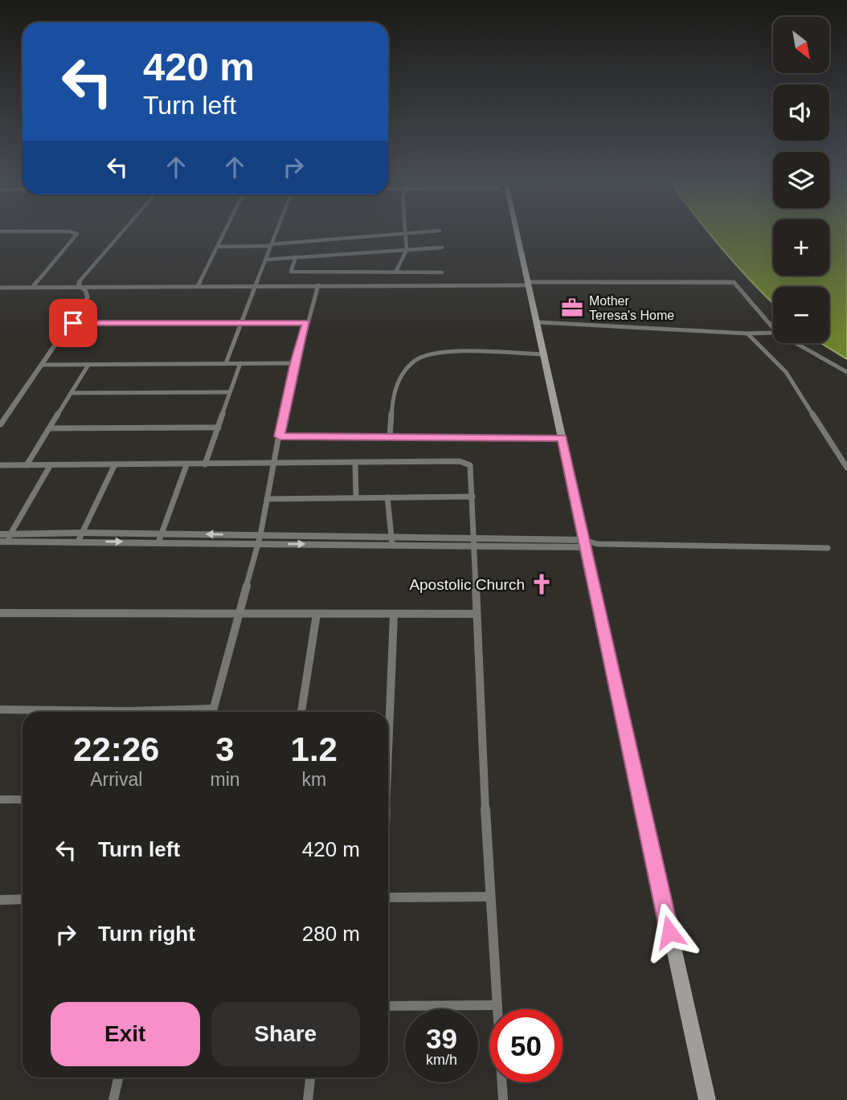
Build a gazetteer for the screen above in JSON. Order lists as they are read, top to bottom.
{
  "places": {
    "office": ["Mother Teresa's Home"],
    "church": ["Apostolic Church"]
  },
  "north": "bottom right",
  "page": {
    "map_buttons": ["+", "−"],
    "turn": ["420 m", "Turn left"],
    "eta": [
      "22:26",
      "Arrival",
      "3",
      "min",
      "1.2",
      "km"
    ],
    "list": [
      {
        "name": "Turn left",
        "value": "420 m"
      },
      {
        "name": "Turn right",
        "value": "280 m"
      }
    ],
    "buttons": ["Exit", "Share"],
    "speed": "39 km/h",
    "limit": "50"
  }
}
